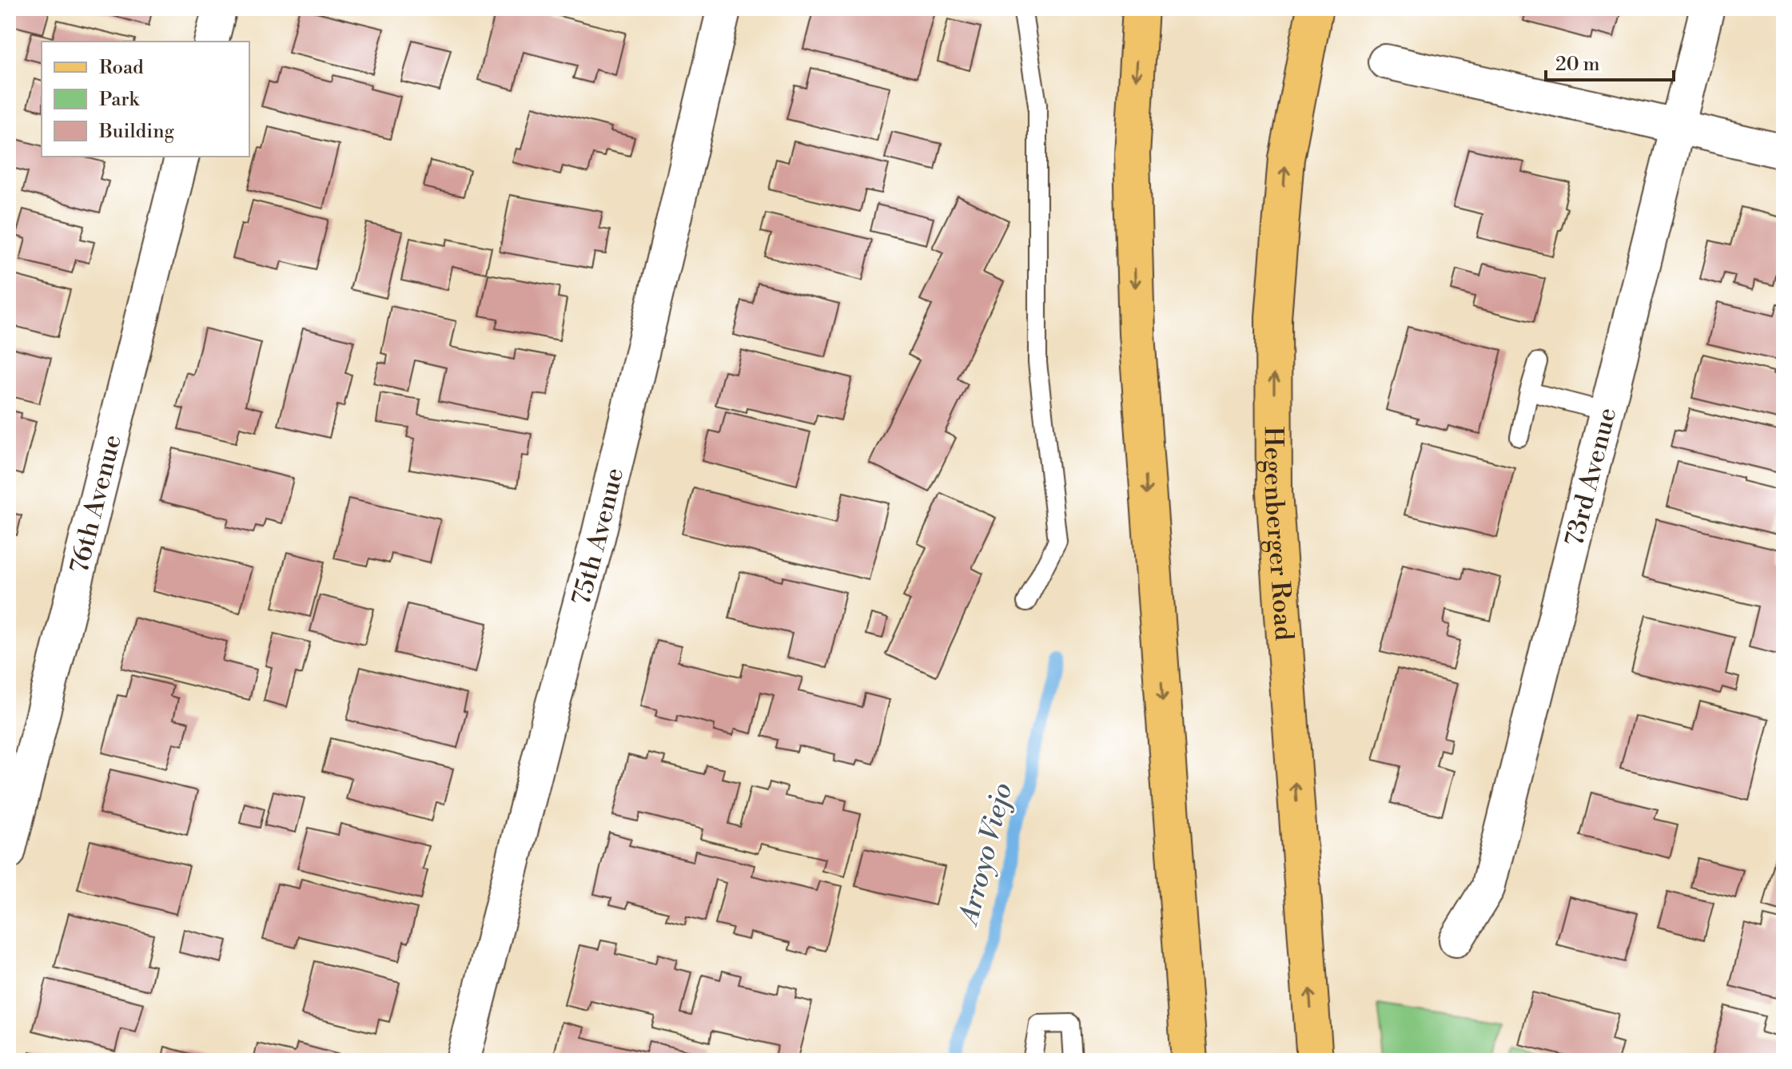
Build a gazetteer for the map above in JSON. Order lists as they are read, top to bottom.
{
  "streets": {
    "main road": ["Hegenberger Road"],
    "street": ["73rd Avenue", "76th Avenue", "75th Avenue"]
  },
  "water": ["Arroyo Viejo"],
  "legend": ["Road", "Park", "Building"],
  "scale_bar": "20 m"
}
